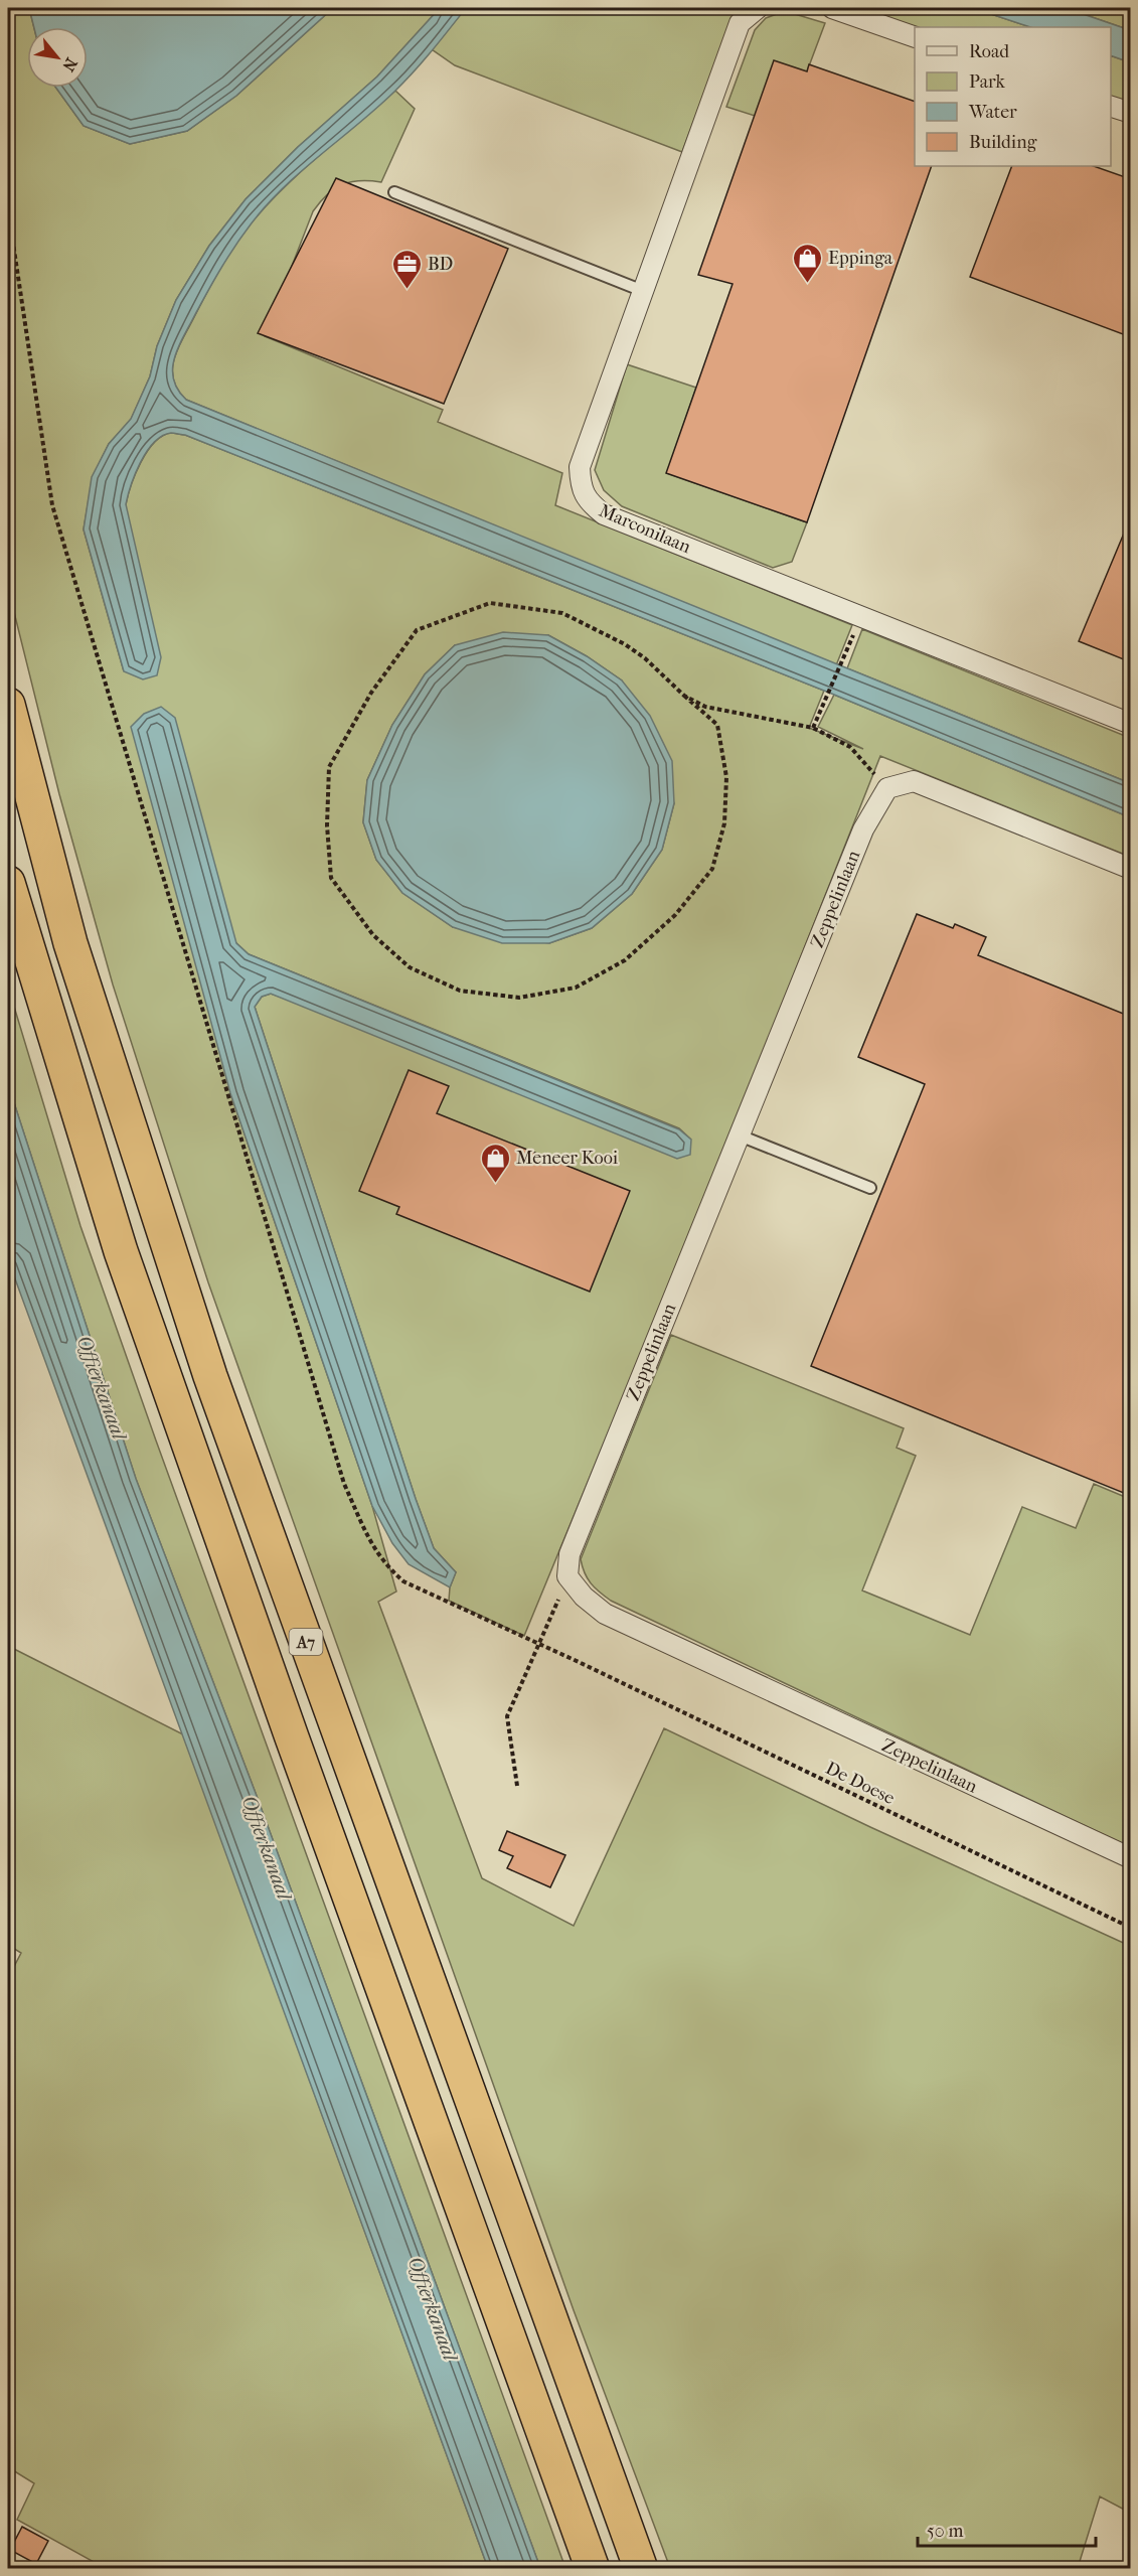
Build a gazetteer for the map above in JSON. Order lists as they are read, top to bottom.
{
  "streets": {
    "highway": ["A7"],
    "street": ["Marconilaan", "Zeppelinlaan"],
    "path": ["De Doese"]
  },
  "water": ["Offierkanaal"],
  "places": {
    "shop": ["Eppinga", "Meneer Kooi"],
    "office": ["BD"]
  },
  "legend": [
    "Road",
    "Park",
    "Water",
    "Building"
  ],
  "scale_bar": "50 m",
  "north": "bottom right"
}
